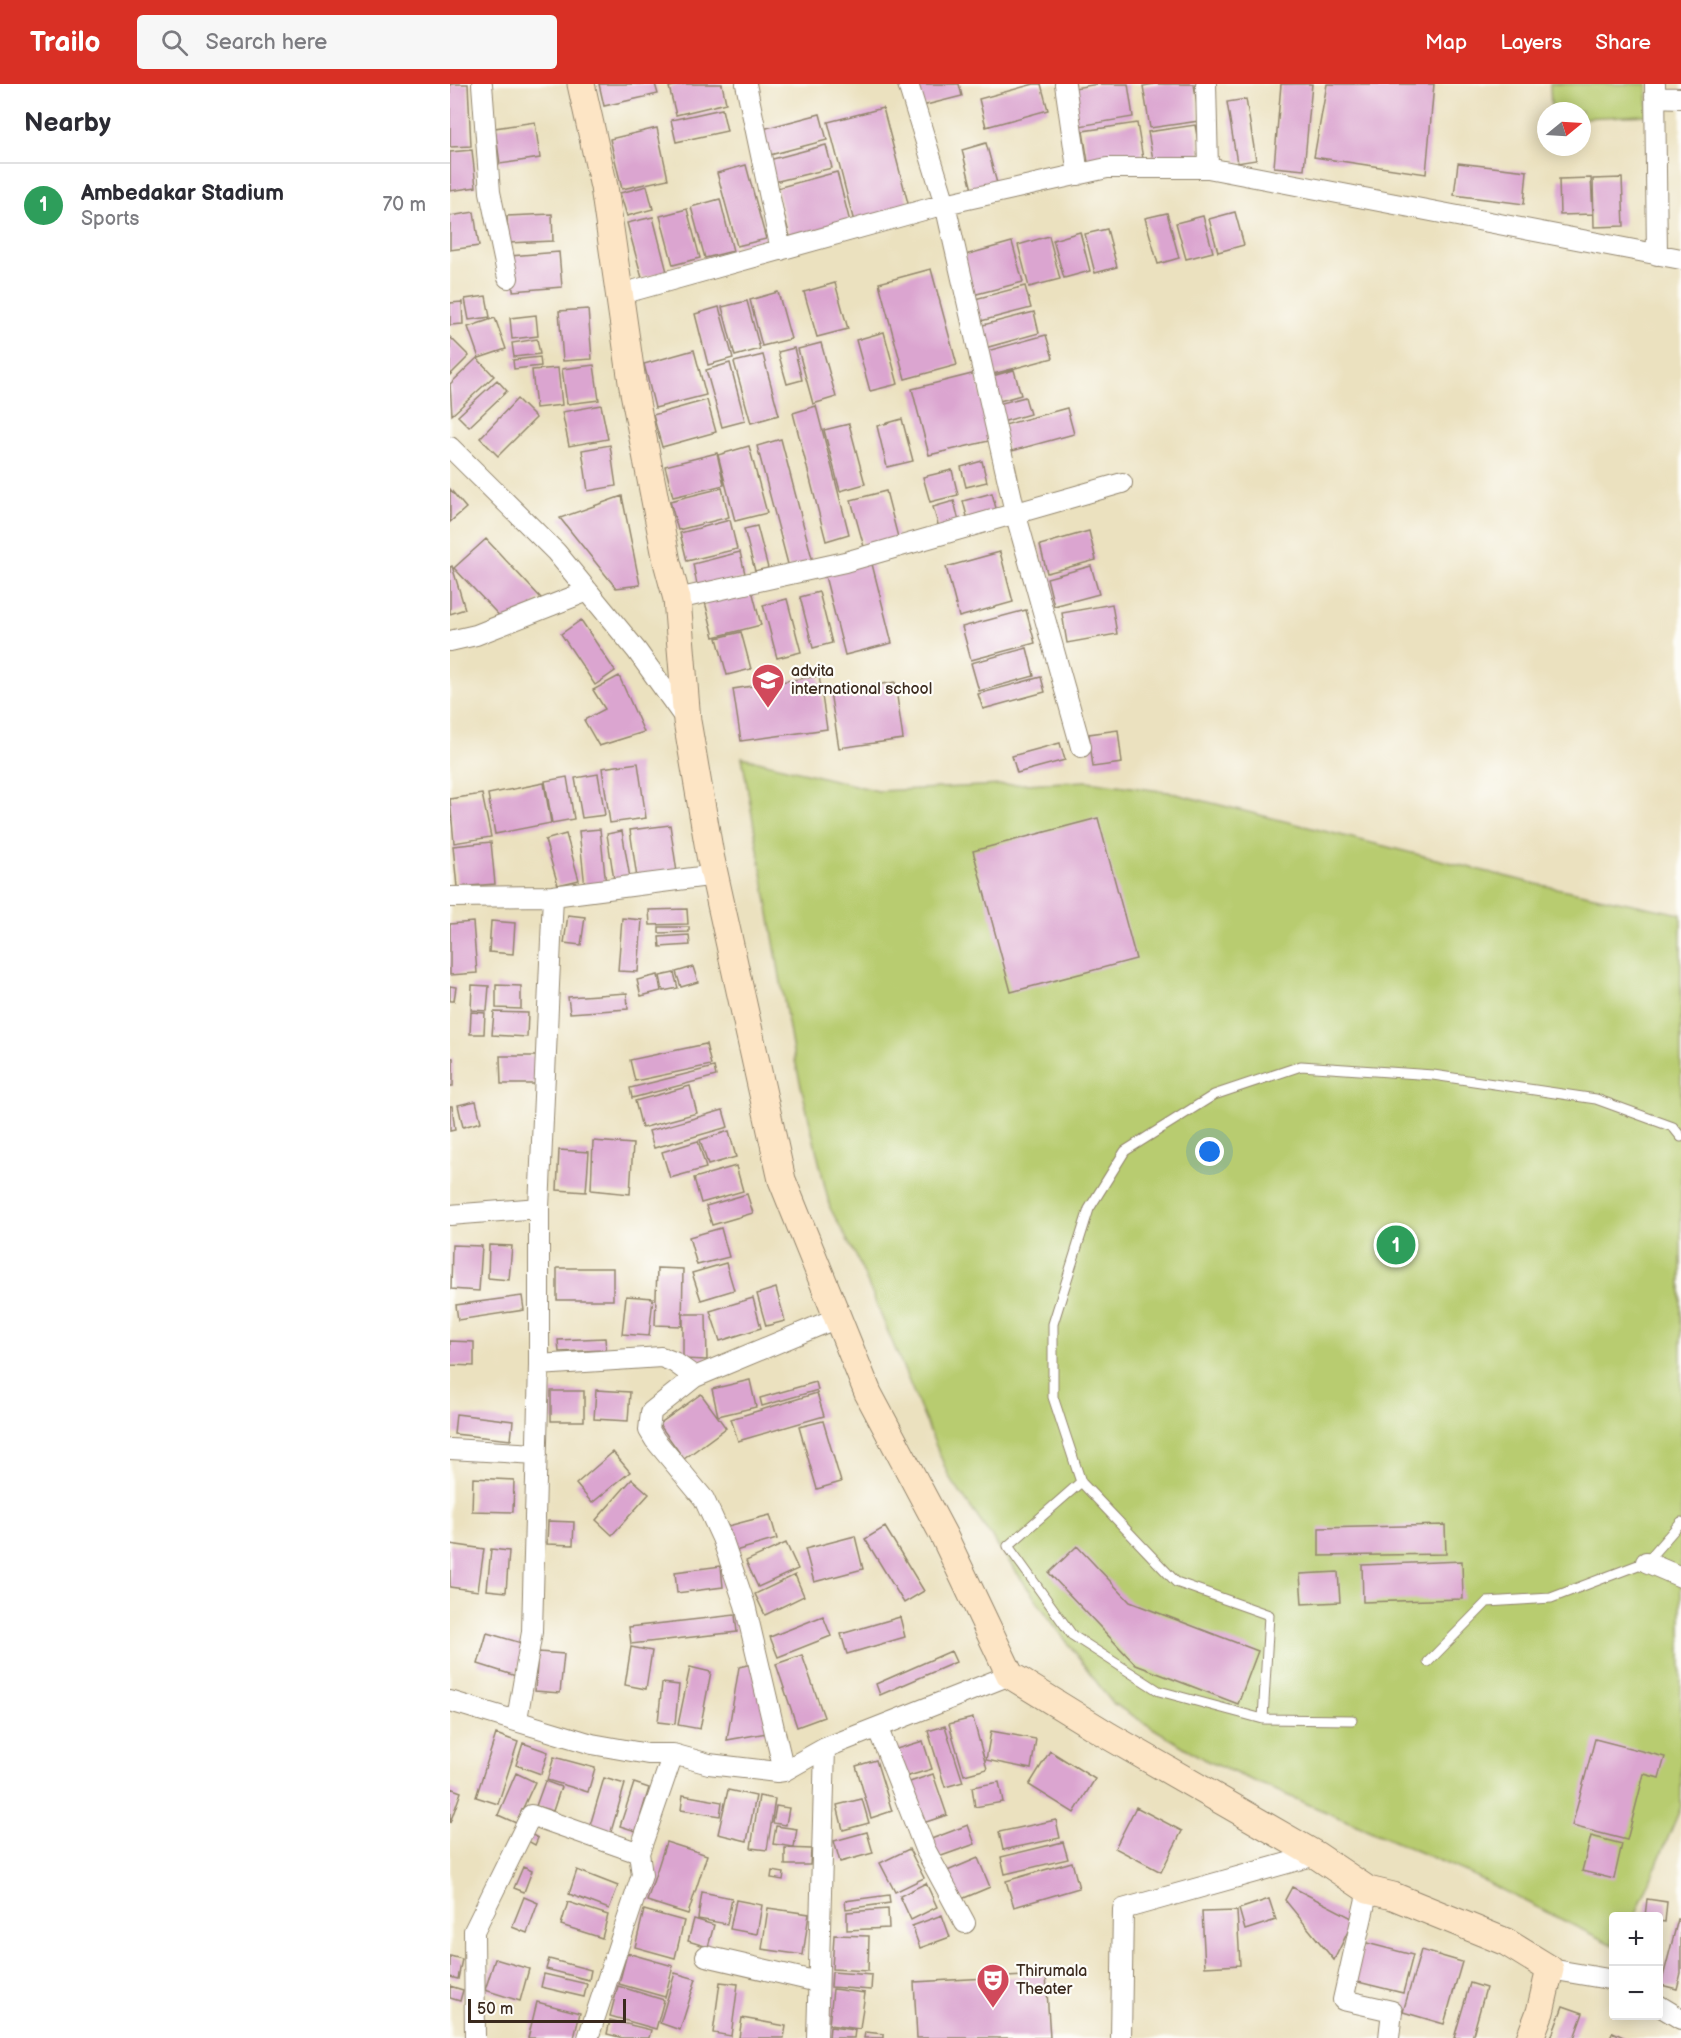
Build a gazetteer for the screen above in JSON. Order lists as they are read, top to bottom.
{
  "places": {
    "school or university": ["advita international school"],
    "theatre": ["Thirumala Theater"]
  },
  "scale_bar": "50 m",
  "north": "right",
  "page": {
    "header": "Trailo",
    "search": "Search here",
    "nav": ["Map", "Layers", "Share"],
    "heading": "Nearby",
    "list": [
      {
        "mark": "1",
        "name": "Ambedakar Stadium",
        "note": "Sports",
        "value": "70 m"
      }
    ],
    "pins": "1",
    "map_buttons": ["+", "−"],
    "scale": "50 m"
  }
}
